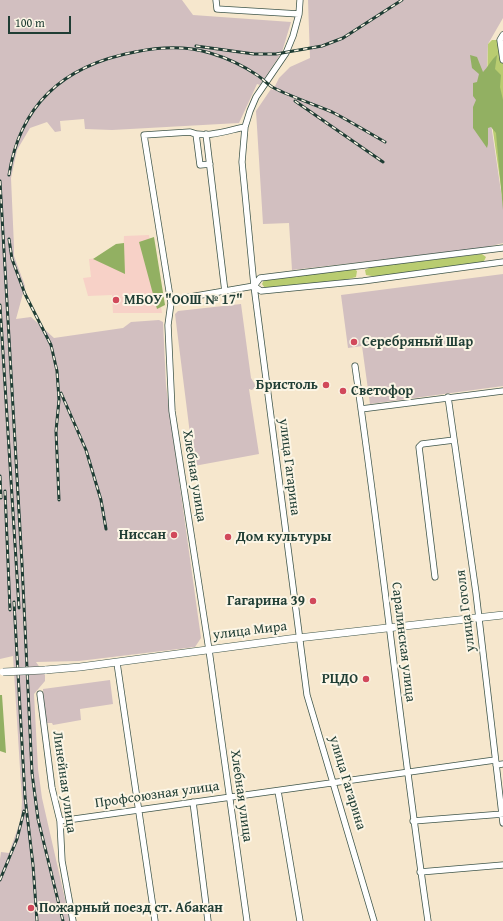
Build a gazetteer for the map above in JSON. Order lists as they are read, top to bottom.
{
  "streets": {
    "main road": ["улица Мира"],
    "street": [
      "улица Гагарина",
      "Хлебная улица",
      "улица Гоголя",
      "Саралинская улица",
      "Линейная улица",
      "Профсоюзная улица"
    ]
  },
  "crossings": [
    ["улица Гагарина", "Хлебная улица"],
    ["улица Гагарина", "улица Мира"],
    ["улица Гагарина", "Профсоюзная улица"],
    ["Хлебная улица", "улица Мира"],
    ["Хлебная улица", "Профсоюзная улица"],
    ["улица Гоголя", "улица Мира"],
    ["улица Гоголя", "Профсоюзная улица"],
    ["улица Мира", "Саралинская улица"],
    ["Саралинская улица", "Профсоюзная улица"],
    ["Линейная улица", "Профсоюзная улица"]
  ],
  "places": [
    "МБОУ \"ООШ № 17\"",
    "Серебряный Шар",
    "Бристоль",
    "Светофор",
    "Ниссан",
    "Дом культуры",
    "Гагарина 39",
    "РЦДО",
    "Пожарный поезд ст. Абакан"
  ],
  "scale_bar": "100 m"
}
